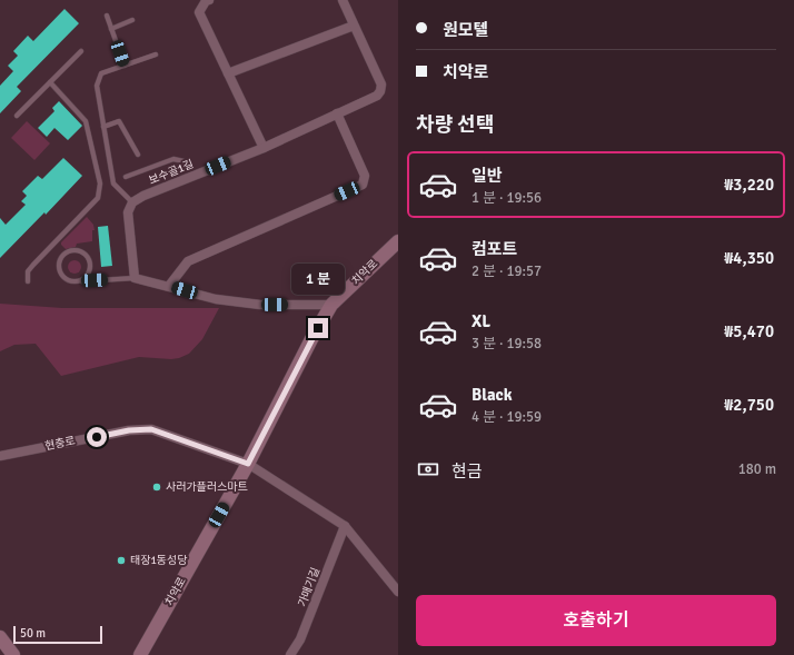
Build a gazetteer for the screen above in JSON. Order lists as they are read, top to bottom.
{
  "streets": {
    "street": [
      "보수골1길",
      "치악로",
      "현충로",
      "가매기길"
    ]
  },
  "crossings": [
    ["치악로", "현충로"]
  ],
  "places": ["사러가플러스마트", "태장1동성당"],
  "scale_bar": "50 m",
  "page": {
    "banner": ["원모텔", "치악로"],
    "heading": "차량 선택",
    "list": [
      {
        "name": "일반",
        "note": "1 분 · 19:56",
        "value": "₩3,220"
      },
      {
        "name": "컴포트",
        "note": "2 분 · 19:57",
        "value": "₩4,350"
      },
      {
        "name": "XL",
        "note": "3 분 · 19:58",
        "value": "₩5,470"
      },
      {
        "name": "Black",
        "note": "4 분 · 19:59",
        "value": "₩2,750"
      }
    ],
    "bubble": "1 분",
    "pay": ["현금", "180 m"],
    "buttons": "호출하기",
    "scale": "50 m"
  }
}
